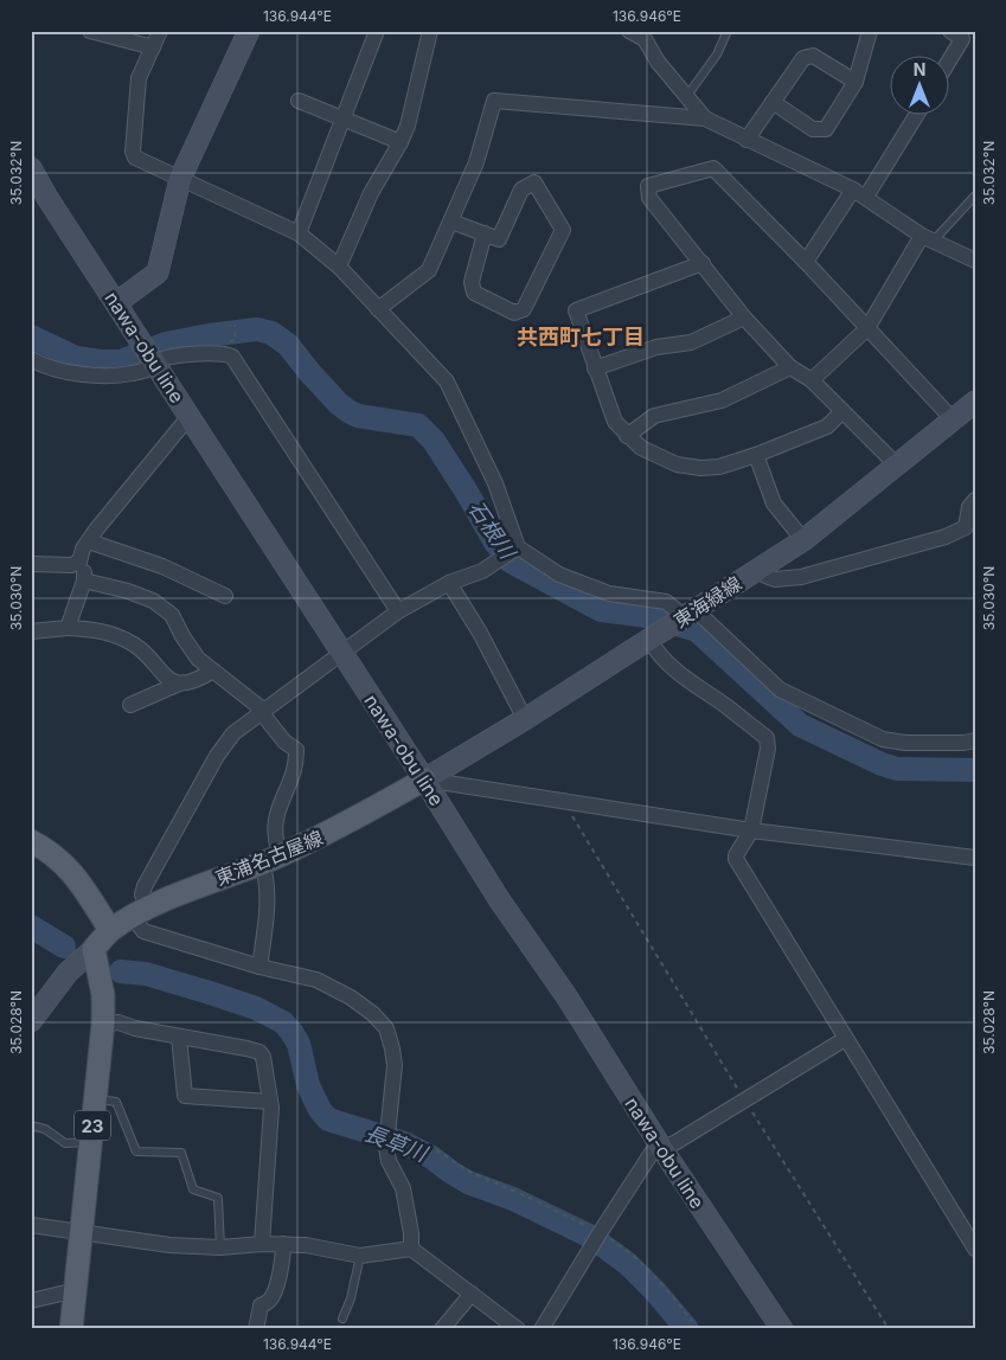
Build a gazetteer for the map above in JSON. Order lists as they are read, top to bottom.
{
  "streets": {
    "main road": [
      "nawa-obu line",
      "東海緑線",
      "東浦名古屋線",
      "23"
    ]
  },
  "crossings": [
    ["nawa-obu line", "東海緑線"],
    ["nawa-obu line", "東浦名古屋線"],
    ["東海緑線", "東浦名古屋線"],
    ["東浦名古屋線", "23"]
  ],
  "districts": ["共西町七丁目"],
  "water": ["石根川", "長草川"],
  "north": "top",
  "coordinates": [
    "136.944°E",
    "136.946°E",
    "35.032°N",
    "35.030°N",
    "35.028°N"
  ]
}
